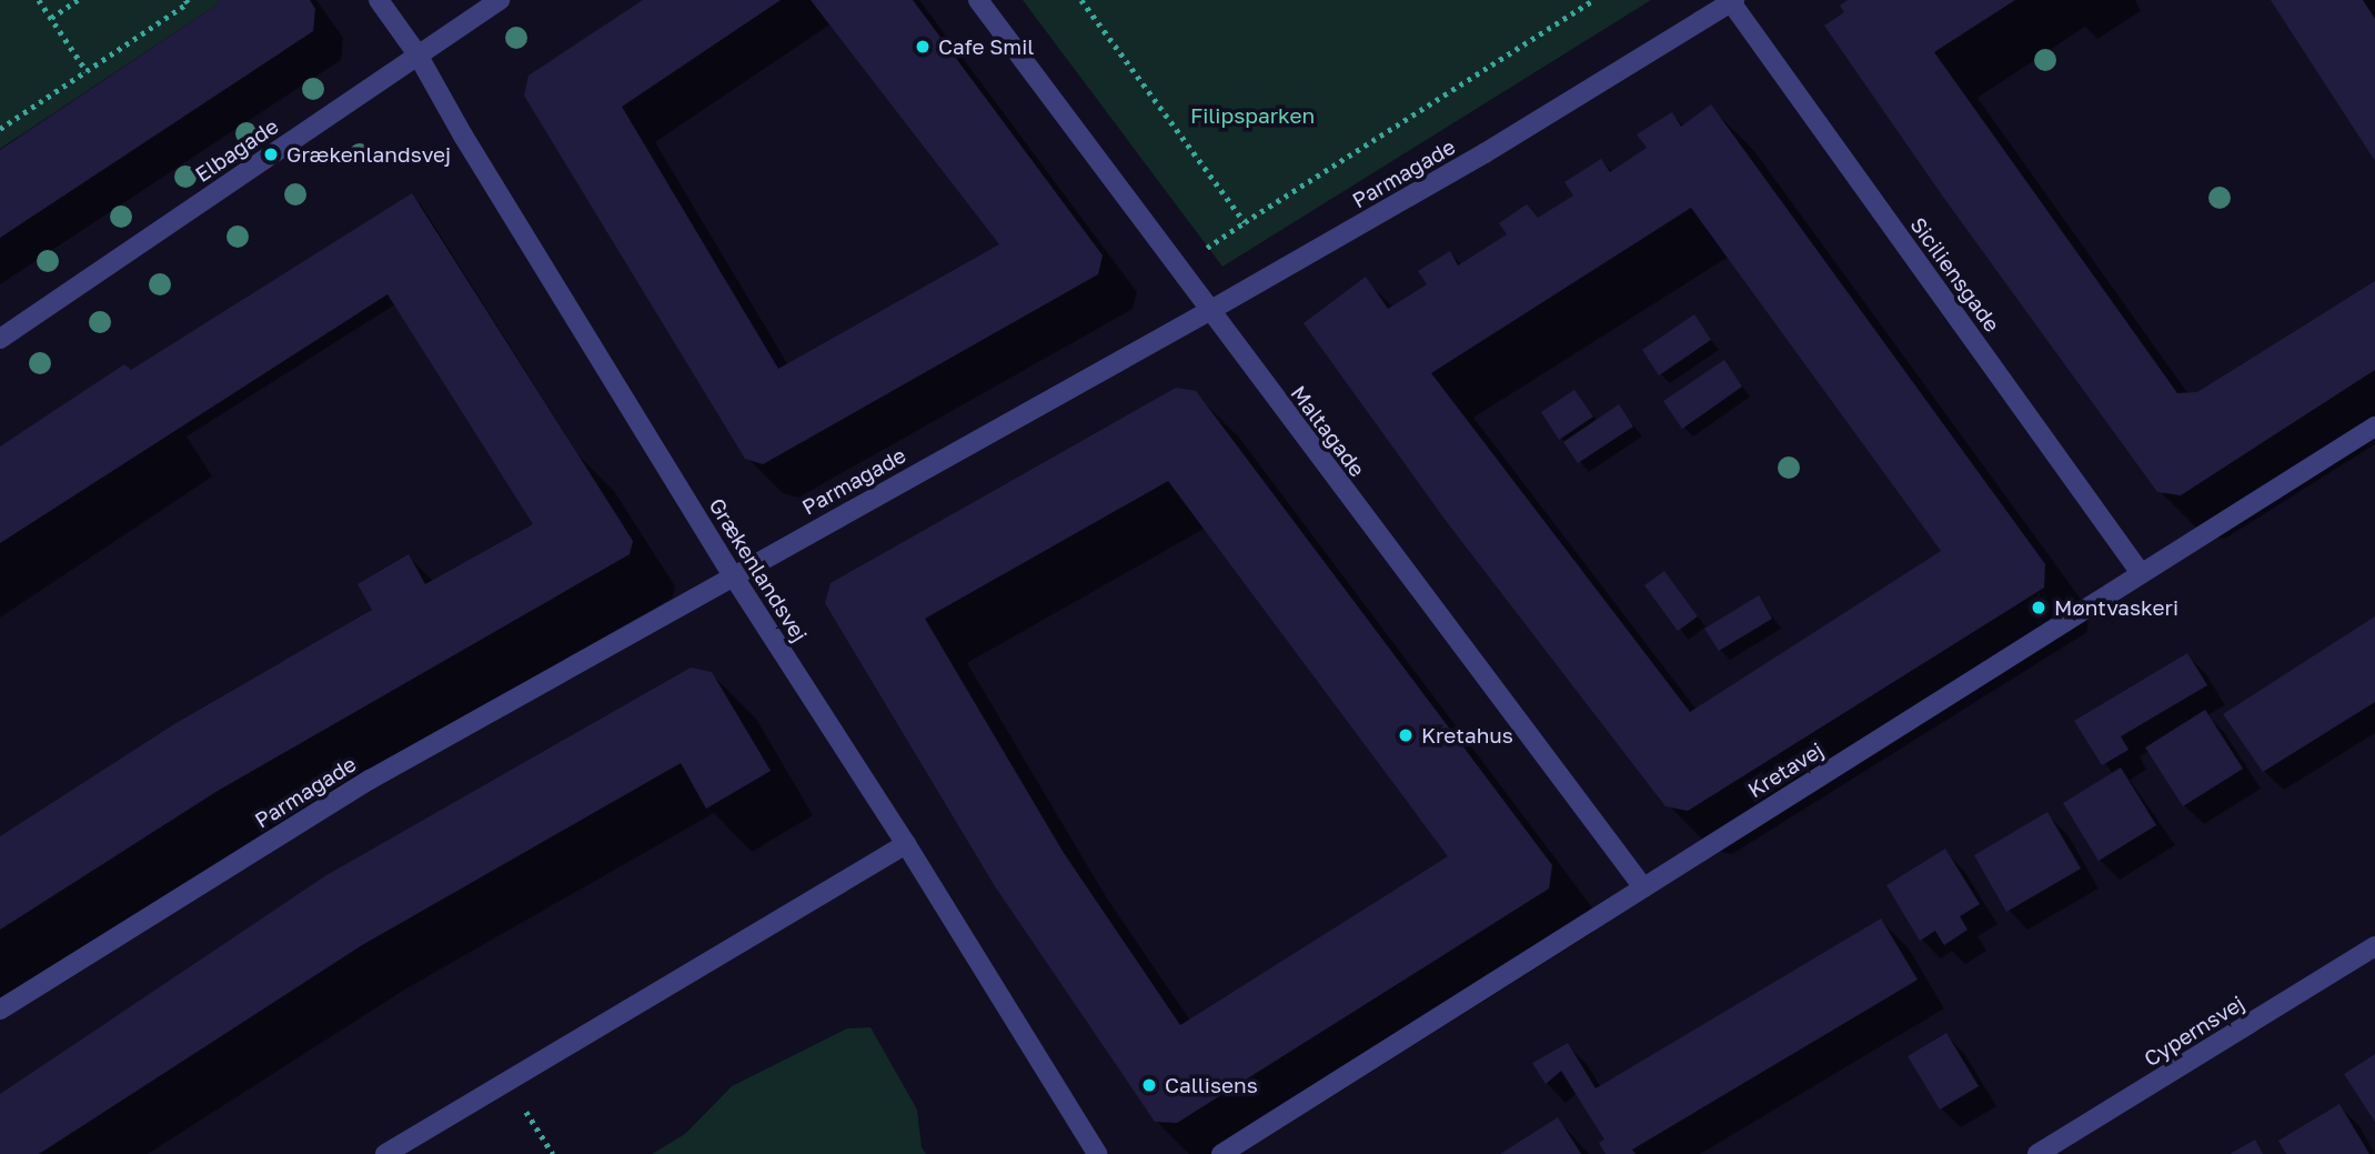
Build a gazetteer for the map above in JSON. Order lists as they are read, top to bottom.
{
  "streets": {
    "street": [
      "Elbagade",
      "Parmagade",
      "Siciliensgade",
      "Maltagade",
      "Grækenlandsvej",
      "Kretavej",
      "Cypernsvej"
    ]
  },
  "crossings": [
    ["Elbagade", "Grækenlandsvej"],
    ["Parmagade", "Siciliensgade"],
    ["Parmagade", "Maltagade"],
    ["Parmagade", "Grækenlandsvej"],
    ["Siciliensgade", "Kretavej"],
    ["Maltagade", "Kretavej"]
  ],
  "parks": ["Filipsparken"],
  "places": [
    "Cafe Smil",
    "Grækenlandsvej",
    "Møntvaskeri",
    "Kretahus",
    "Callisens"
  ]
}
